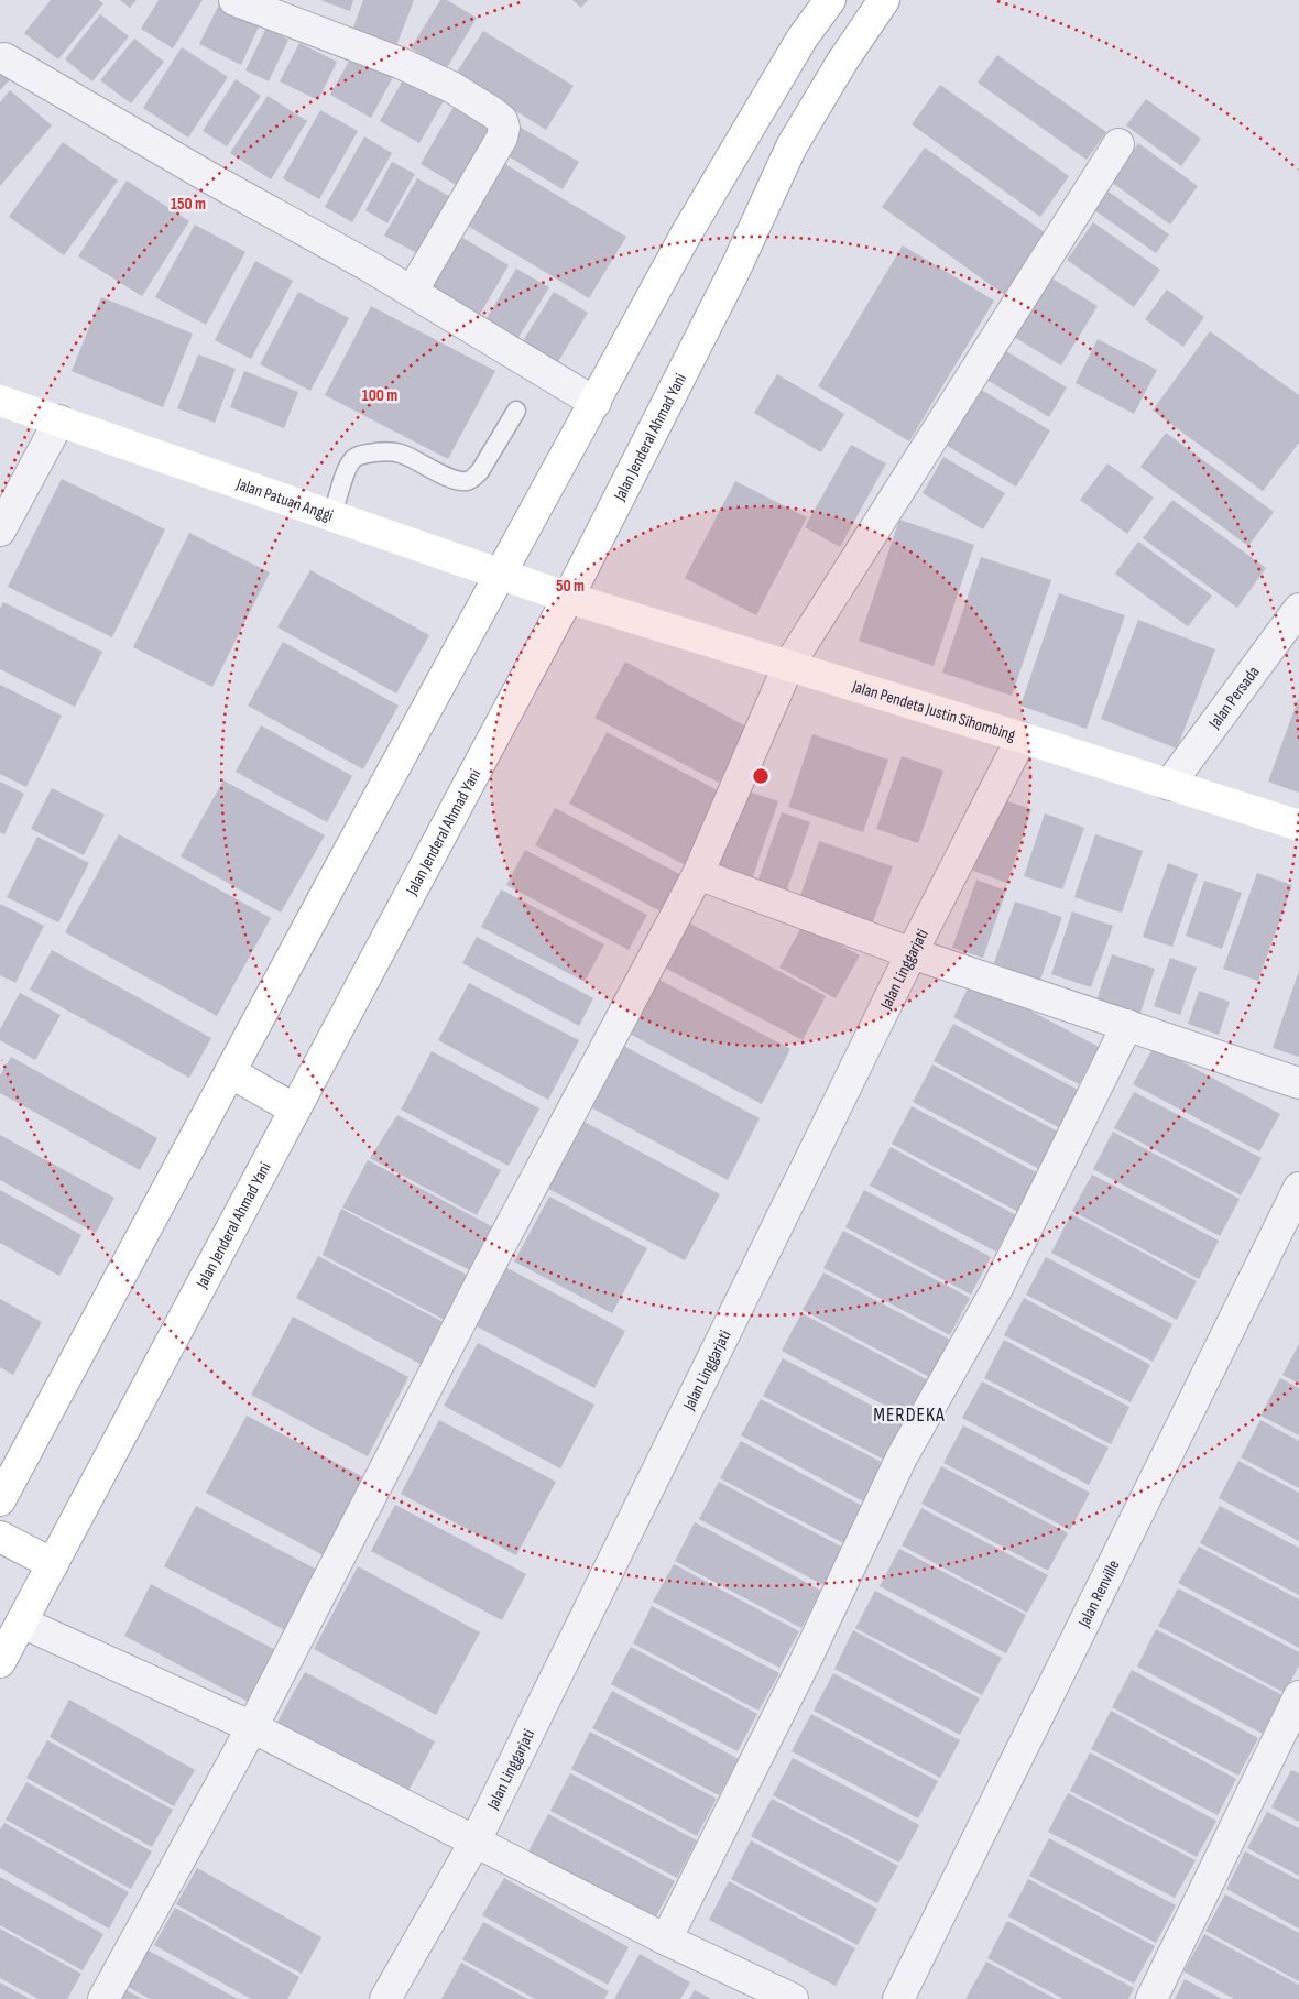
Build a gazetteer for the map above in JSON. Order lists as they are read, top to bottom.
{
  "streets": {
    "main road": ["Jalan Jenderal Ahmad Yani", "Jalan Patuan Anggi", "Jalan Pendeta Justin Sihombing"],
    "street": ["Jalan Persada", "Jalan Linggarjati", "Jalan Renville"]
  },
  "crossings": [
    ["Jalan Jenderal Ahmad Yani", "Jalan Patuan Anggi"],
    ["Jalan Jenderal Ahmad Yani", "Jalan Pendeta Justin Sihombing"],
    ["Jalan Patuan Anggi", "Jalan Pendeta Justin Sihombing"],
    ["Jalan Persada", "Jalan Pendeta Justin Sihombing"],
    ["Jalan Pendeta Justin Sihombing", "Jalan Linggarjati"]
  ],
  "districts": ["MERDEKA"],
  "rings": ["150 m", "100 m", "50 m"]
}
